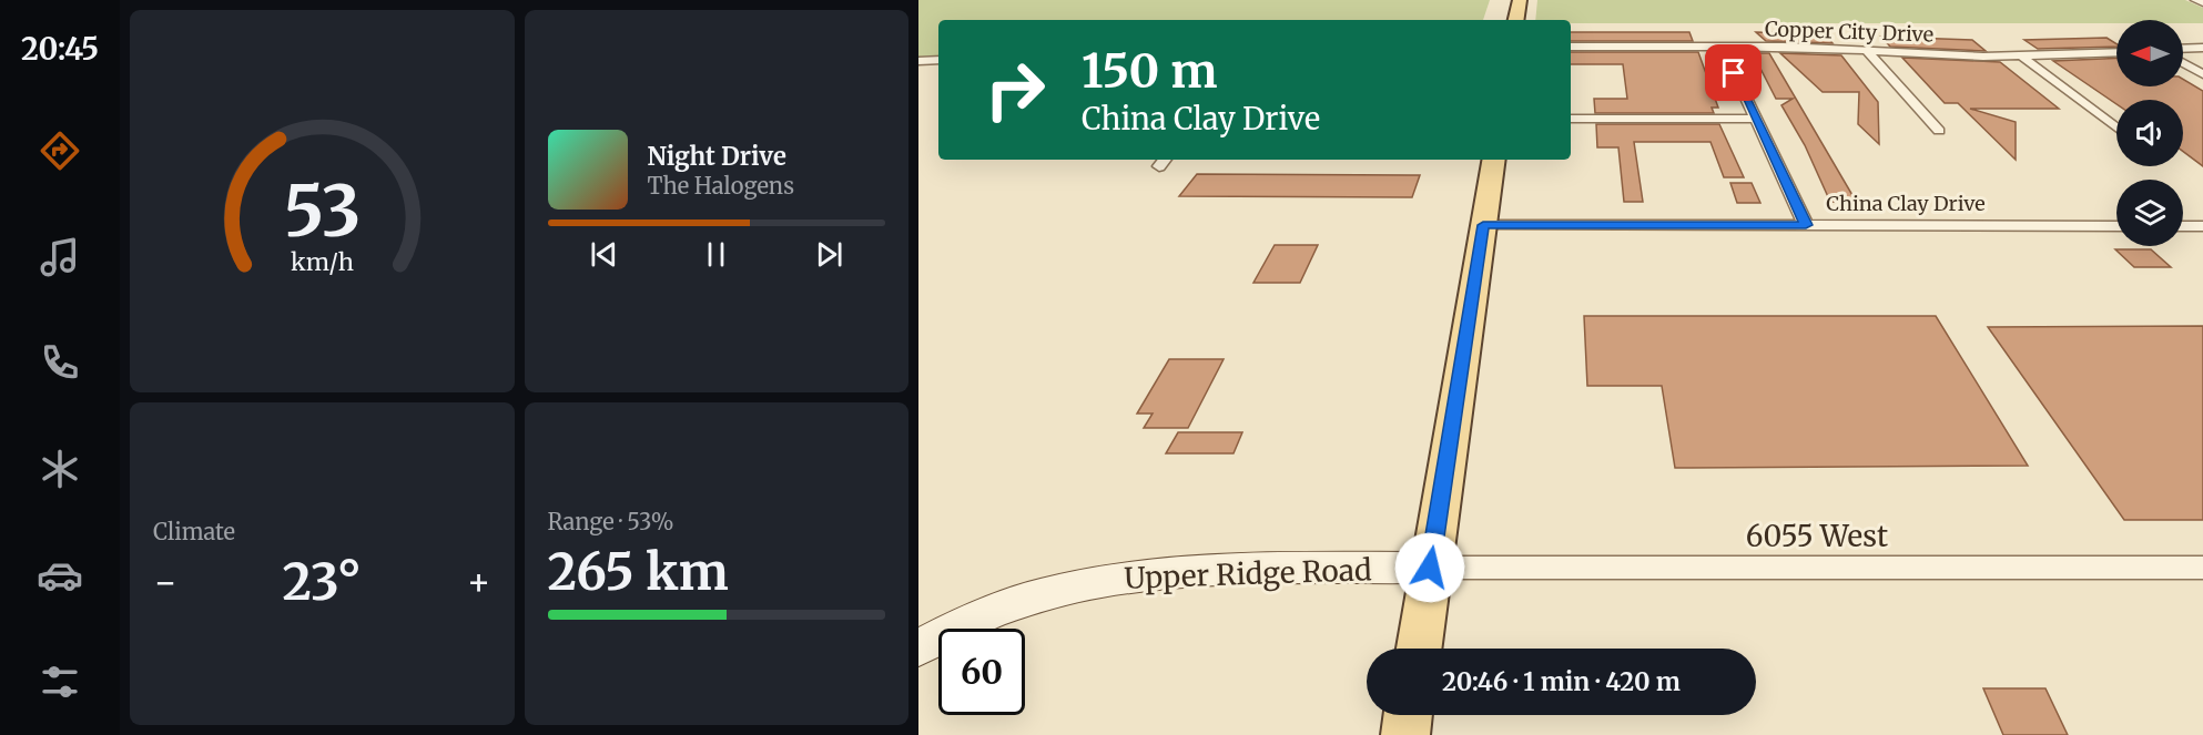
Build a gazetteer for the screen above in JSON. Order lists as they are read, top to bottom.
{
  "streets": {
    "street": [
      "Copper City Drive",
      "China Clay Drive",
      "6055 West",
      "Upper Ridge Road"
    ]
  },
  "crossings": [
    ["6055 West", "Upper Ridge Road"]
  ],
  "north": "left",
  "page": {
    "tabs": "20:45",
    "turn": ["150 m", "China Clay Drive"],
    "song": ["Night Drive", "The Halogens"],
    "tile": [
      "Climate",
      ["Range · 53%", "265 km"]
    ],
    "heat": ["−", "23°", "+"],
    "limit": "60",
    "trip": "20:46 · 1 min · 420 m",
    "gauge": ["53", "km/h"]
  }
}
